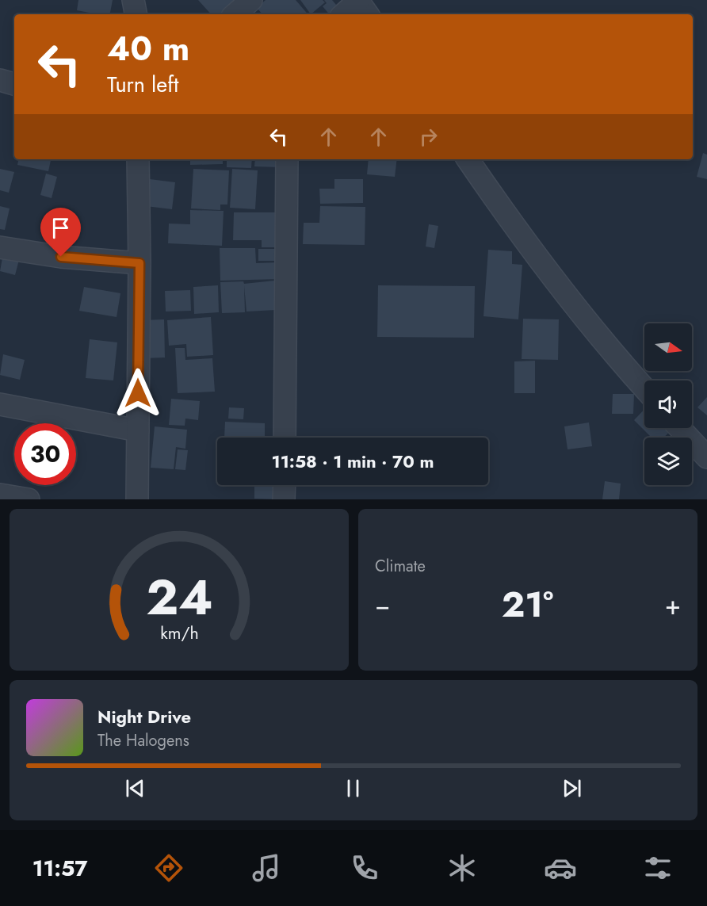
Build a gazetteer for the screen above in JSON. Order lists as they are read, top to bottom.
{
  "north": "right",
  "page": {
    "turn": ["40 m", "Turn left"],
    "limit": "30",
    "trip": "11:58 · 1 min · 70 m",
    "tile": "Climate",
    "heat": ["−", "21°", "+"],
    "song": ["Night Drive", "The Halogens"],
    "tabs": "11:57",
    "gauge": ["24", "km/h"]
  }
}
